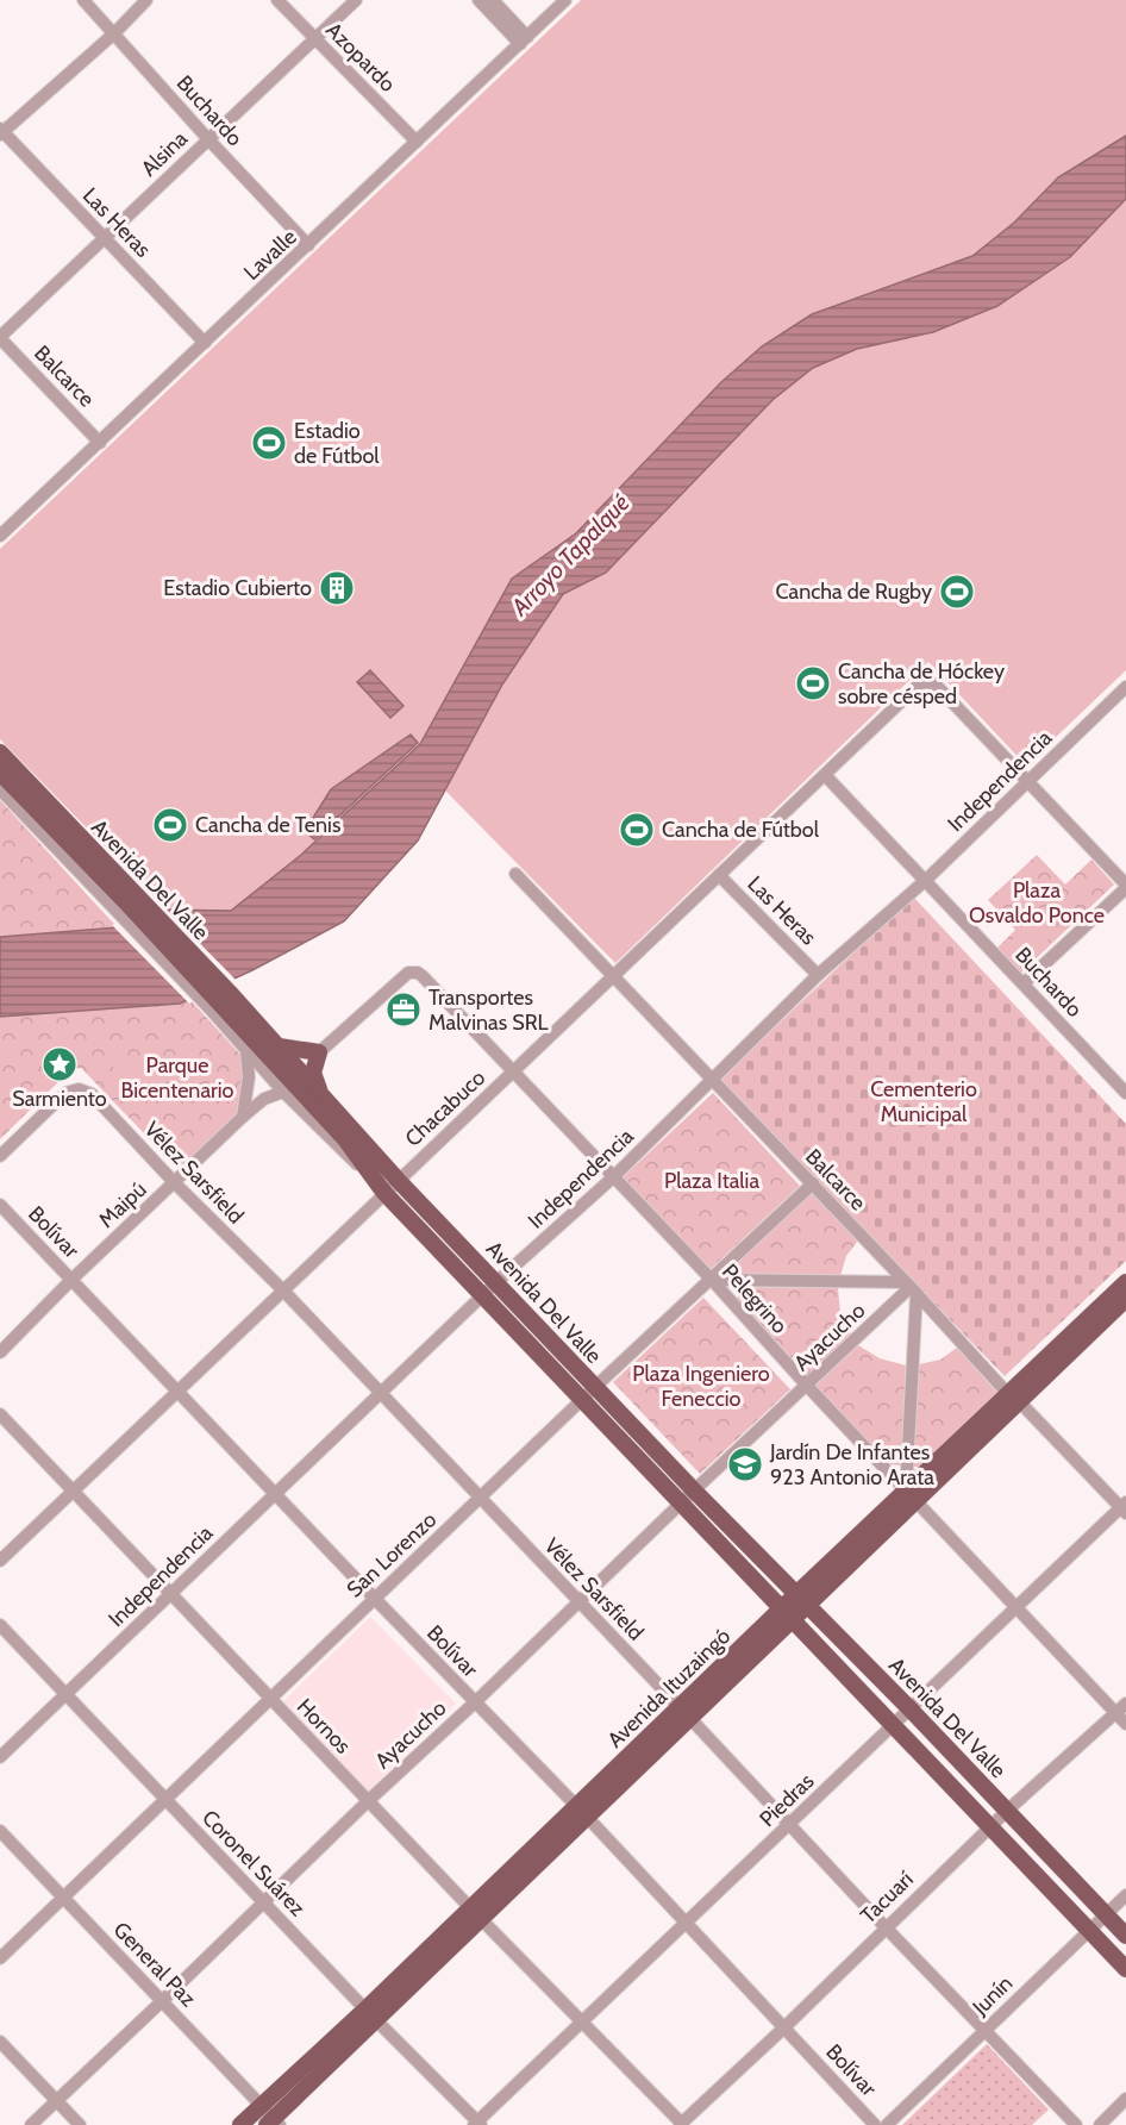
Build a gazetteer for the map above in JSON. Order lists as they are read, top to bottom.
{
  "streets": {
    "main road": ["Avenida Del Valle", "Avenida Ituzaingó"],
    "street": [
      "Azopardo",
      "Buchardo",
      "Alsina",
      "Las Heras",
      "Lavalle",
      "Balcarce",
      "Independencia",
      "Chacabuco",
      "Vélez Sarsfield",
      "Maipú",
      "Bolívar",
      "Pelegrino",
      "Ayacucho",
      "San Lorenzo",
      "Hornos",
      "Piedras",
      "Coronel Suárez",
      "Tacuarí",
      "General Paz",
      "Junín"
    ]
  },
  "crossings": [
    ["Azopardo", "Alsina"],
    ["Azopardo", "Lavalle"],
    ["Buchardo", "Alsina"],
    ["Buchardo", "Lavalle"],
    ["Buchardo", "Independencia"],
    ["Buchardo", "Chacabuco"],
    ["Alsina", "Las Heras"],
    ["Alsina", "Balcarce"],
    ["Las Heras", "Lavalle"],
    ["Las Heras", "Independencia"],
    ["Las Heras", "Chacabuco"],
    ["Lavalle", "Balcarce"],
    ["Balcarce", "Independencia"],
    ["Balcarce", "Chacabuco"],
    ["Balcarce", "Ayacucho"],
    ["Balcarce", "San Lorenzo"],
    ["Balcarce", "Avenida Ituzaingó"],
    ["Balcarce", "Piedras"],
    ["Independencia", "Avenida Del Valle"],
    ["Independencia", "Chacabuco"],
    ["Independencia", "Vélez Sarsfield"],
    ["Independencia", "Bolívar"],
    ["Independencia", "Pelegrino"],
    ["Independencia", "Hornos"],
    ["Independencia", "Coronel Suárez"],
    ["Avenida Del Valle", "Chacabuco"],
    ["Avenida Del Valle", "Maipú"],
    ["Avenida Del Valle", "Ayacucho"],
    ["Avenida Del Valle", "San Lorenzo"],
    ["Avenida Del Valle", "Avenida Ituzaingó"],
    ["Avenida Del Valle", "Piedras"],
    ["Avenida Del Valle", "Tacuarí"],
    ["Avenida Del Valle", "Junín"],
    ["Chacabuco", "Vélez Sarsfield"],
    ["Chacabuco", "Bolívar"],
    ["Chacabuco", "Pelegrino"],
    ["Chacabuco", "Hornos"],
    ["Vélez Sarsfield", "Maipú"],
    ["Vélez Sarsfield", "Ayacucho"],
    ["Vélez Sarsfield", "San Lorenzo"],
    ["Vélez Sarsfield", "Avenida Ituzaingó"],
    ["Vélez Sarsfield", "Piedras"],
    ["Vélez Sarsfield", "Tacuarí"],
    ["Vélez Sarsfield", "Junín"],
    ["Maipú", "Bolívar"],
    ["Bolívar", "Ayacucho"],
    ["Bolívar", "San Lorenzo"],
    ["Bolívar", "Avenida Ituzaingó"],
    ["Bolívar", "Piedras"],
    ["Bolívar", "Tacuarí"],
    ["Pelegrino", "Ayacucho"],
    ["Pelegrino", "San Lorenzo"],
    ["Pelegrino", "Avenida Ituzaingó"],
    ["Pelegrino", "Piedras"],
    ["Pelegrino", "Tacuarí"],
    ["Ayacucho", "Hornos"],
    ["Ayacucho", "Coronel Suárez"],
    ["Ayacucho", "General Paz"],
    ["San Lorenzo", "Hornos"],
    ["San Lorenzo", "Coronel Suárez"],
    ["San Lorenzo", "General Paz"],
    ["Avenida Ituzaingó", "Hornos"],
    ["Avenida Ituzaingó", "Coronel Suárez"],
    ["Avenida Ituzaingó", "General Paz"],
    ["Hornos", "Piedras"],
    ["Hornos", "Tacuarí"],
    ["Piedras", "Coronel Suárez"]
  ],
  "water": ["Arroyo Tapalqué"],
  "parks": [
    "Plaza Osvaldo Ponce",
    "Parque Bicentenario",
    "Cementerio Municipal",
    "Plaza Italia",
    "Plaza Ingeniero Feneccio"
  ],
  "places": {
    "sports": [
      "Estadio de Fútbol",
      "Cancha de Rugby",
      "Cancha de Hóckey sobre césped",
      "Cancha de Tenis",
      "Cancha de Fútbol"
    ],
    "building": ["Estadio Cubierto"],
    "office": ["Transportes Malvinas SRL"],
    "place": ["Sarmiento"],
    "school or university": ["Jardín De Infantes 923 Antonio Arata"]
  }
}
